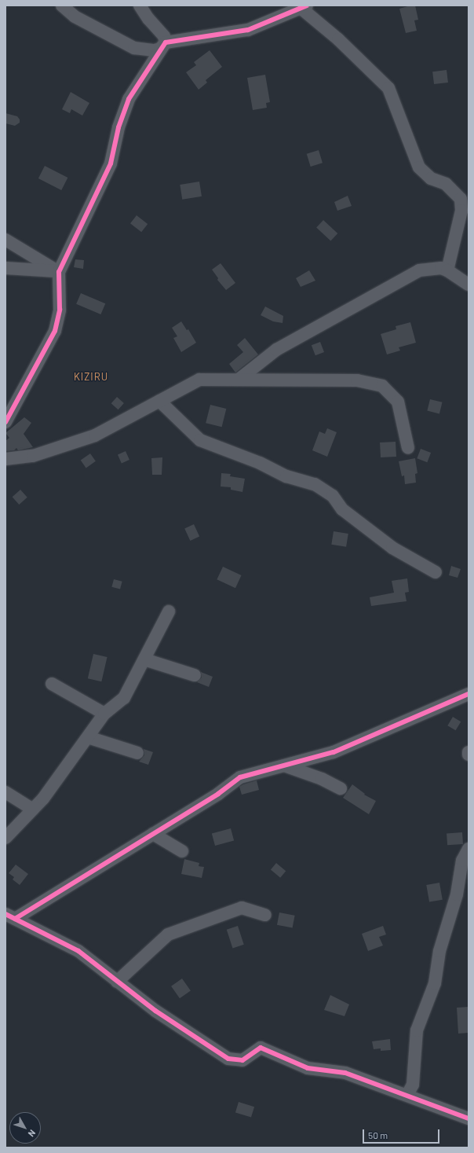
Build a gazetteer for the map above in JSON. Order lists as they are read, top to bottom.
{
  "districts": ["KIZIRU"],
  "scale_bar": "50 m",
  "north": "bottom right"
}
